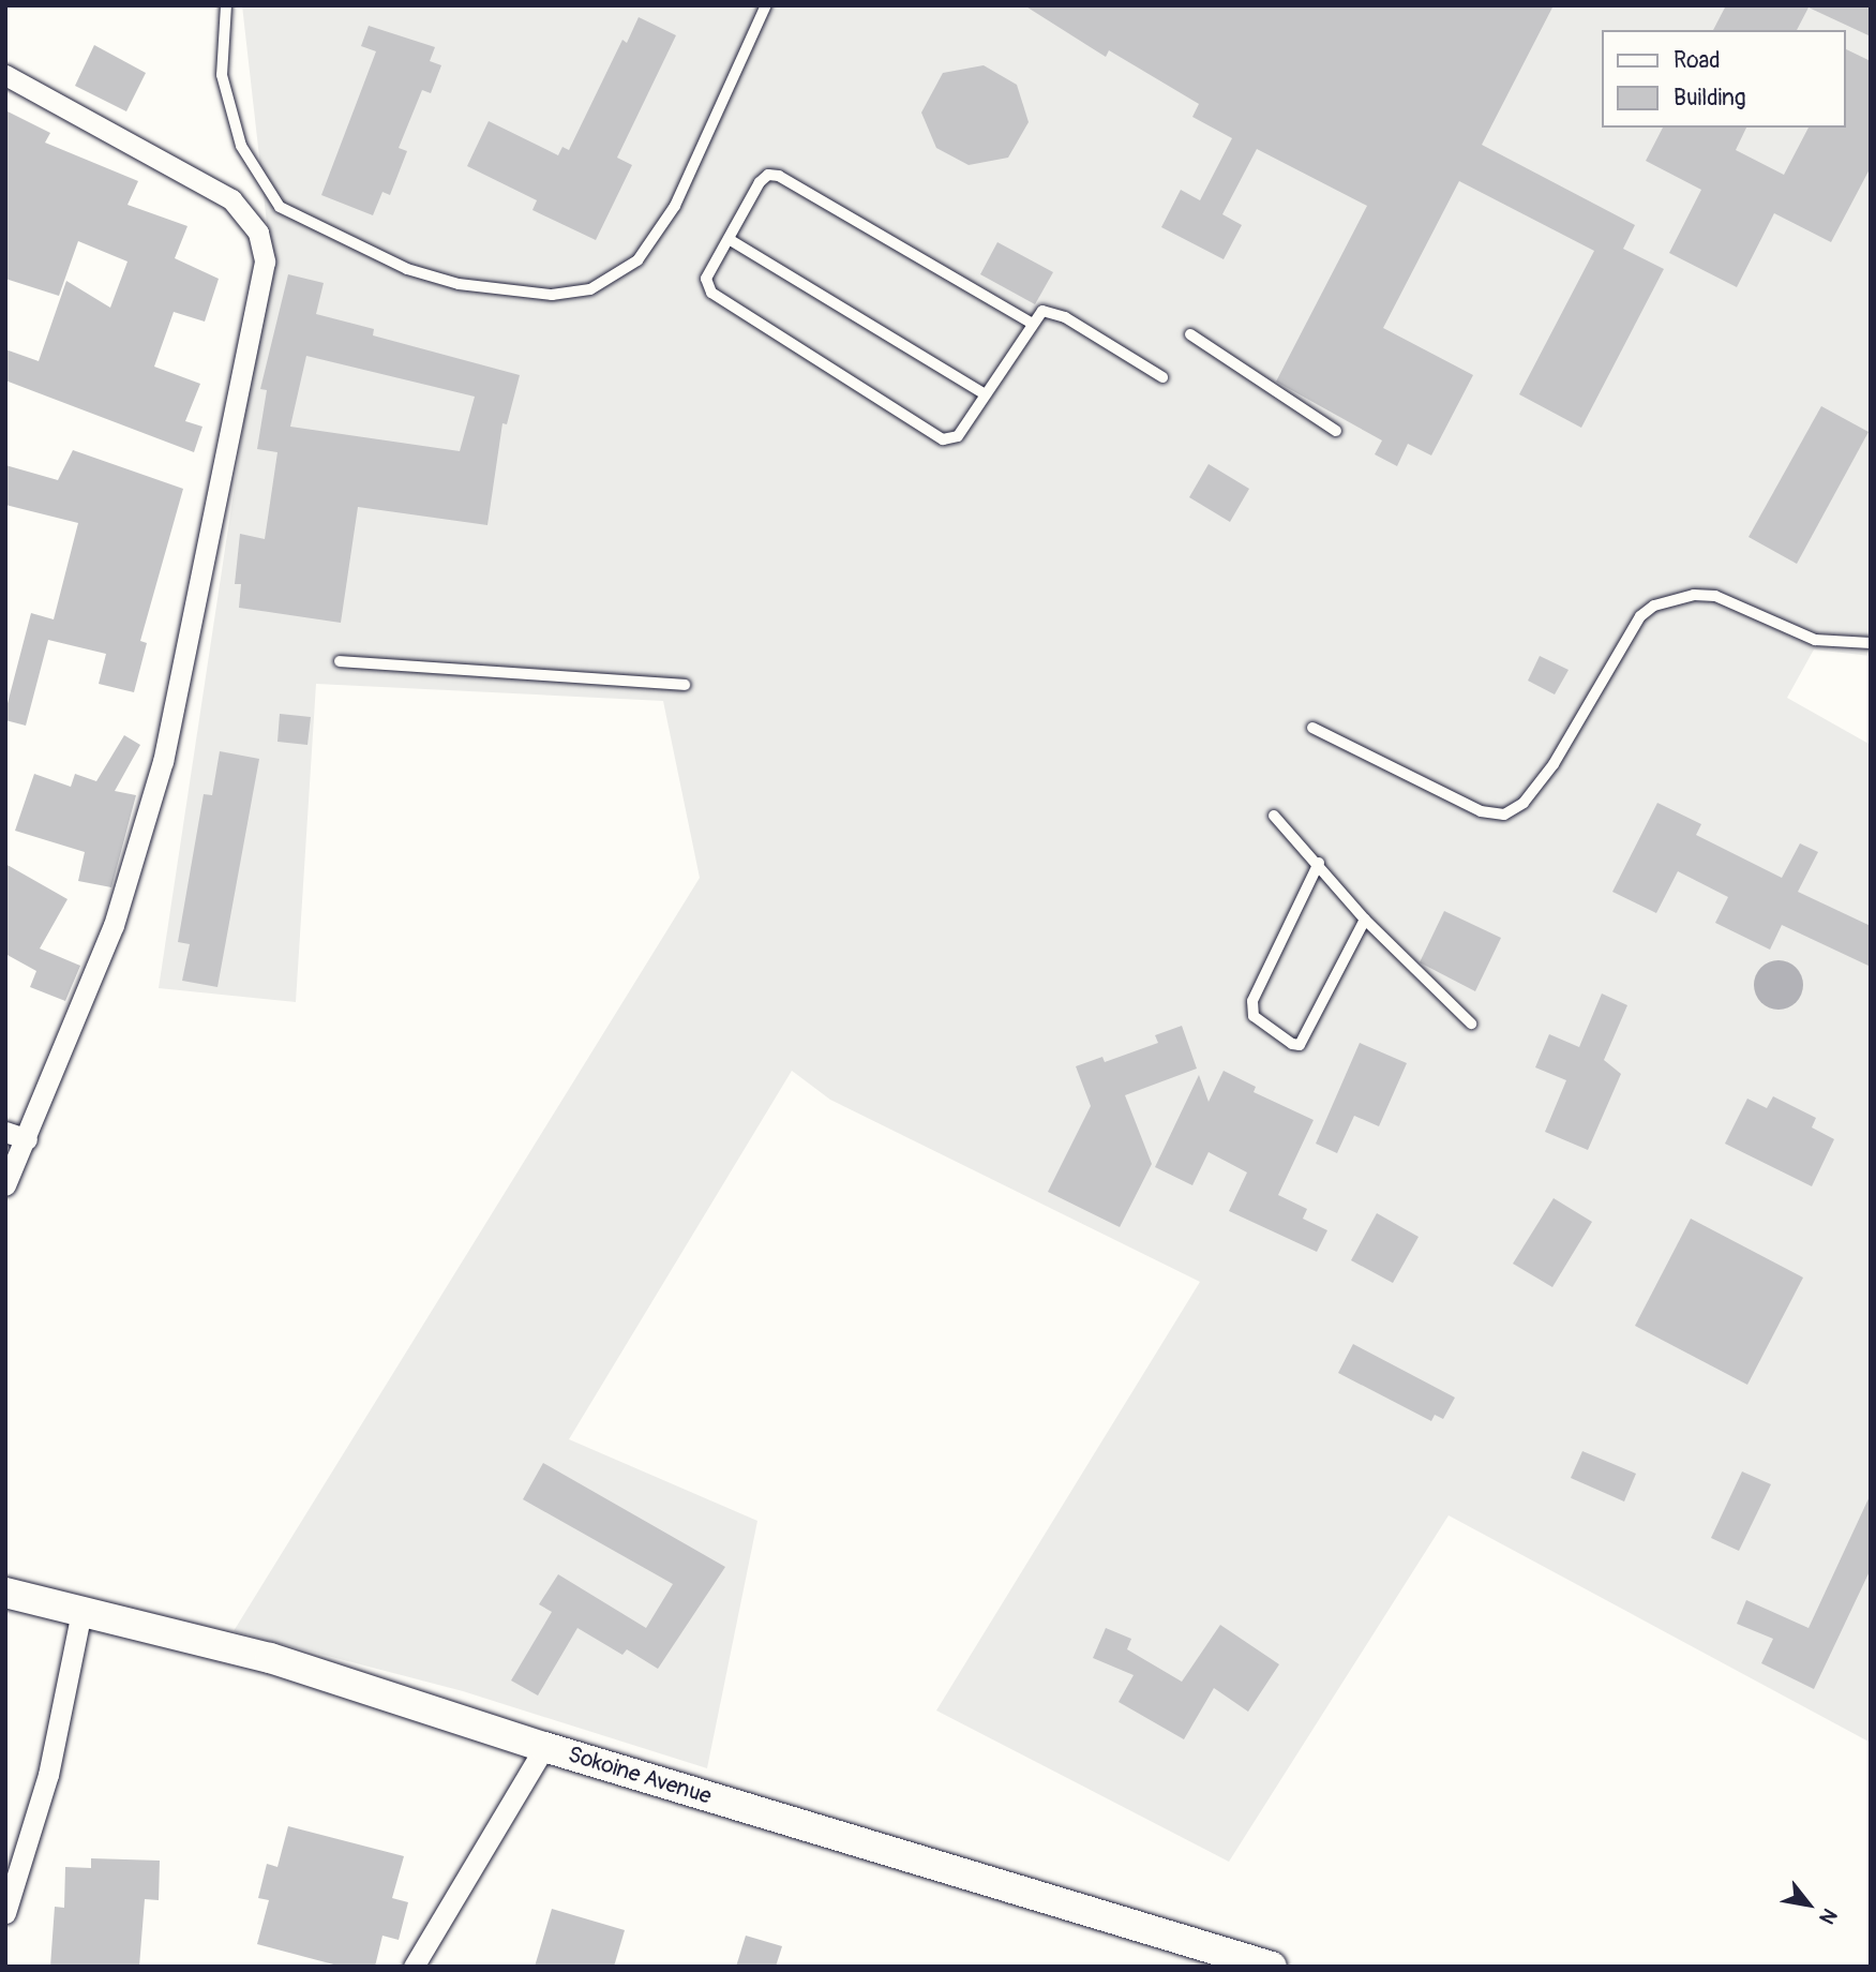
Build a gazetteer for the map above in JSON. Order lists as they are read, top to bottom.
{
  "streets": {
    "street": ["Sokoine Avenue"]
  },
  "legend": ["Road", "Building"],
  "north": "bottom right"
}
